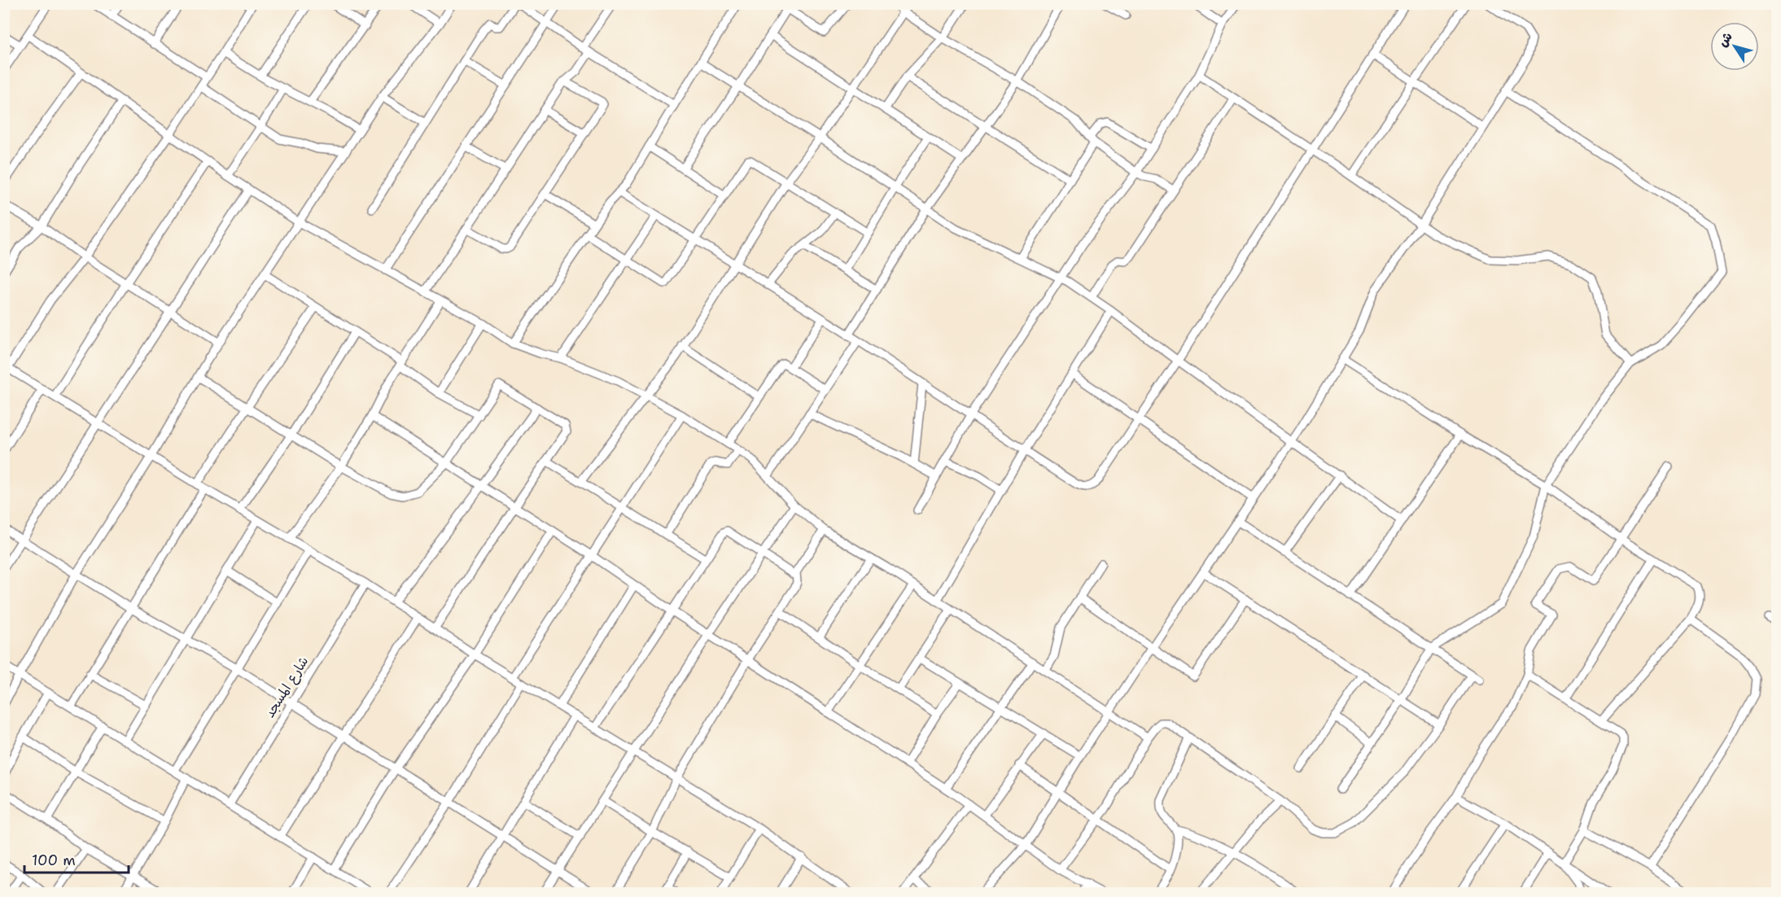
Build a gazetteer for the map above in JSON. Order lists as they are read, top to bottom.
{
  "streets": {
    "street": ["شارع المسجد"]
  },
  "scale_bar": "100 m",
  "north": "top left"
}
